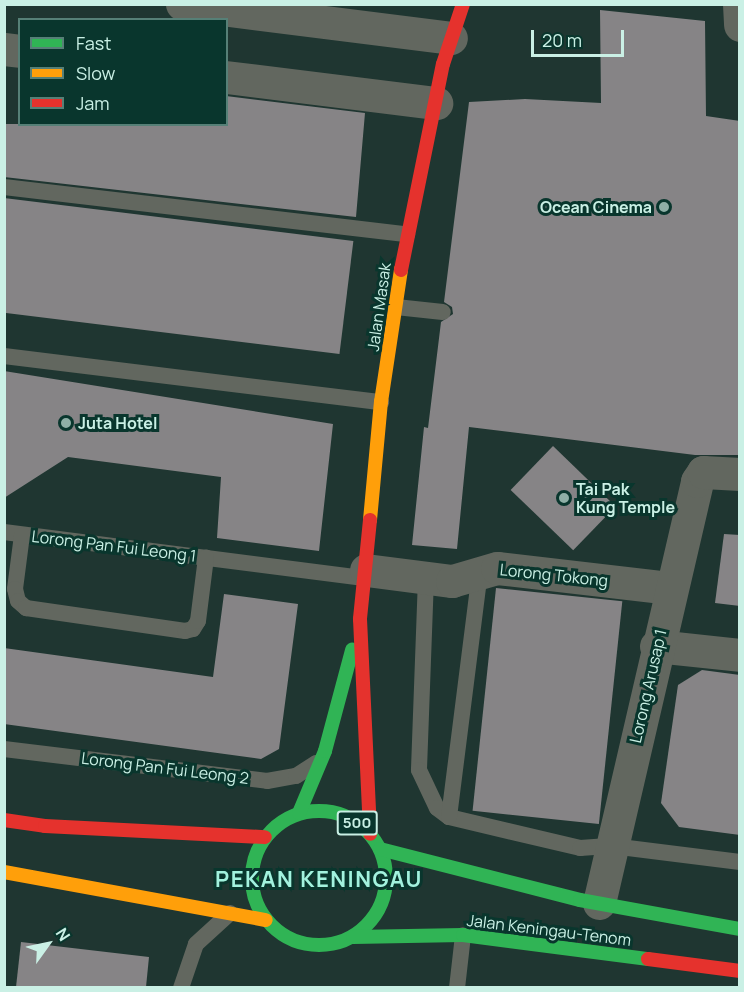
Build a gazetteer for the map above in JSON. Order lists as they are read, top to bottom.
{
  "streets": {
    "main road": ["Jalan Masak", "500", "Jalan Keningau-Tenom"],
    "street": ["Lorong Tokong", "Lorong Arusap 1"],
    "lane": ["Lorong Pan Fui Leong 1", "Lorong Pan Fui Leong 2"]
  },
  "crossings": [
    ["Jalan Masak", "Lorong Pan Fui Leong 1"],
    ["Jalan Masak", "Lorong Tokong"],
    ["Jalan Masak", "Lorong Pan Fui Leong 2"],
    ["Jalan Masak", "500"],
    ["Jalan Masak", "Jalan Keningau-Tenom"],
    ["Lorong Pan Fui Leong 1", "Lorong Tokong"],
    ["Lorong Tokong", "Lorong Arusap 1"],
    ["Lorong Arusap 1", "Jalan Keningau-Tenom"],
    ["500", "Jalan Keningau-Tenom"]
  ],
  "districts": ["PEKAN KENINGAU"],
  "places": ["Ocean Cinema", "Juta Hotel", "Tai Pak Kung Temple"],
  "legend": ["Fast", "Slow", "Jam"],
  "scale_bar": "20 m",
  "north": "top right"
}
